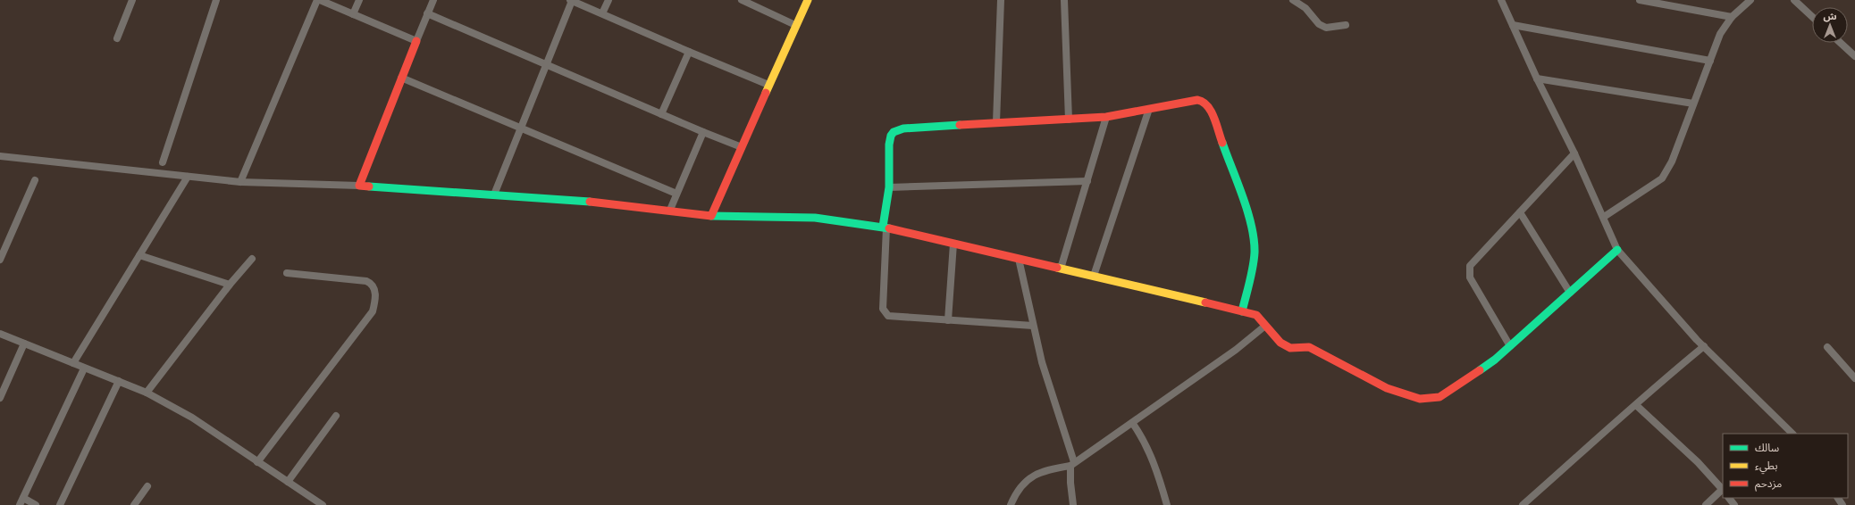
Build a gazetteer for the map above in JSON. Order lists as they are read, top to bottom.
{
  "legend": ["سالك", "بطيء", "مزدحم"],
  "north": "top"
}
